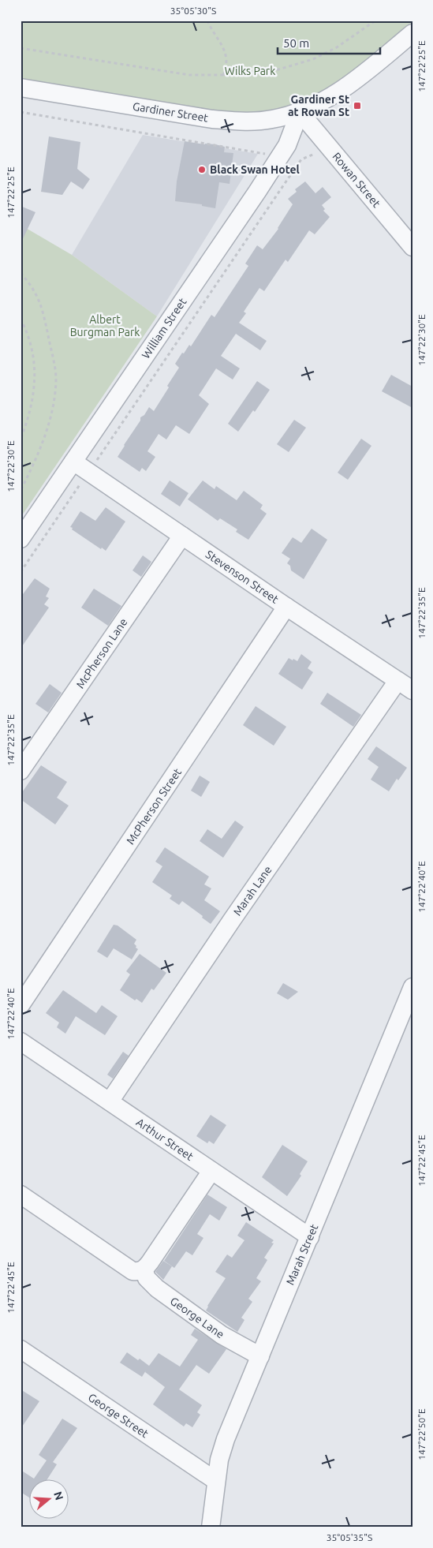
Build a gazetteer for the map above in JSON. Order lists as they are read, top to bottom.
{
  "streets": {
    "street": [
      "Gardiner Street",
      "Rowan Street",
      "William Street",
      "Stevenson Street",
      "McPherson Lane",
      "McPherson Street",
      "Marah Lane",
      "Arthur Street",
      "Marah Street",
      "George Lane",
      "George Street"
    ]
  },
  "crossings": [
    ["Gardiner Street", "Rowan Street"],
    ["Gardiner Street", "William Street"],
    ["Rowan Street", "William Street"],
    ["William Street", "Stevenson Street"],
    ["Stevenson Street", "McPherson Lane"],
    ["Stevenson Street", "McPherson Street"],
    ["Stevenson Street", "Marah Lane"],
    ["Marah Lane", "Arthur Street"],
    ["Arthur Street", "Marah Street"],
    ["Marah Street", "George Lane"],
    ["Marah Street", "George Street"]
  ],
  "parks": ["Wilks Park", "Albert Burgman Park"],
  "places": {
    "transit": ["Gardiner St at Rowan St"],
    "other": ["Black Swan Hotel"]
  },
  "scale_bar": "50 m",
  "north": "right",
  "coordinates": [
    "35°05'30\"S",
    "147°22'25\"E",
    "147°22'30\"E",
    "147°22'35\"E",
    "147°22'40\"E",
    "147°22'45\"E",
    "147°22'50\"E",
    "35°05'35\"S"
  ]
}
